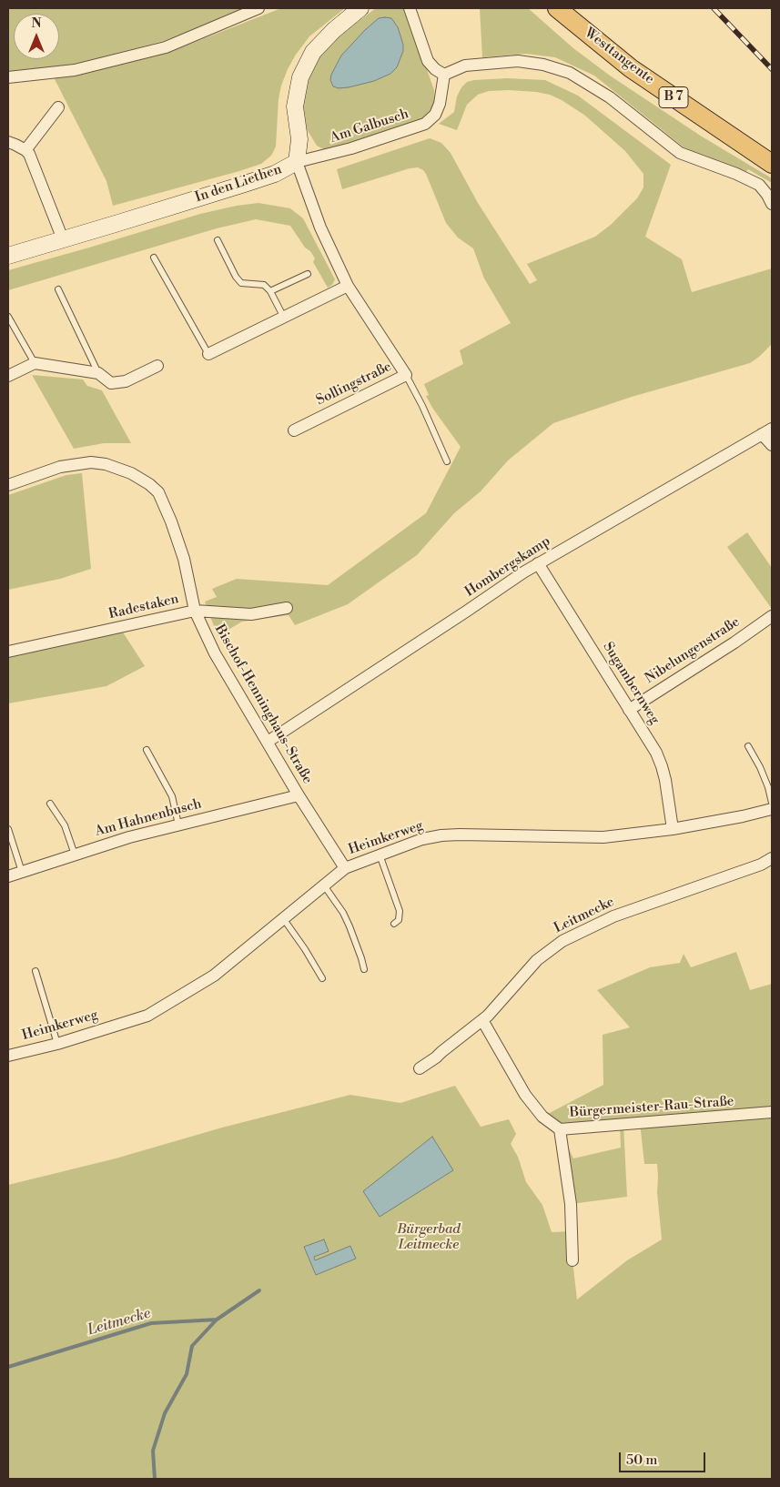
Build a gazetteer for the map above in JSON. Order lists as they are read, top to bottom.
{
  "streets": {
    "main road": ["Westtangente", "B 7"],
    "street": [
      "Am Galbusch",
      "In den Liethen",
      "Sollingstraße",
      "Hombergskamp",
      "Radestaken",
      "Nibelungenstraße",
      "Sugambernweg",
      "Bischof-Henninghaus-Straße",
      "Am Hahnenbusch",
      "Heimkerweg",
      "Leitmecke",
      "Bürgermeister-Rau-Straße"
    ]
  },
  "crossings": [
    ["Am Galbusch", "In den Liethen"],
    ["Am Galbusch", "Sollingstraße"],
    ["In den Liethen", "Sollingstraße"],
    ["Hombergskamp", "Sugambernweg"],
    ["Hombergskamp", "Bischof-Henninghaus-Straße"],
    ["Radestaken", "Bischof-Henninghaus-Straße"],
    ["Nibelungenstraße", "Sugambernweg"],
    ["Sugambernweg", "Heimkerweg"],
    ["Bischof-Henninghaus-Straße", "Am Hahnenbusch"],
    ["Bischof-Henninghaus-Straße", "Heimkerweg"],
    ["Leitmecke", "Bürgermeister-Rau-Straße"]
  ],
  "water": ["Leitmecke"],
  "parks": ["Bürgerbad Leitmecke"],
  "scale_bar": "50 m",
  "north": "top"
}
